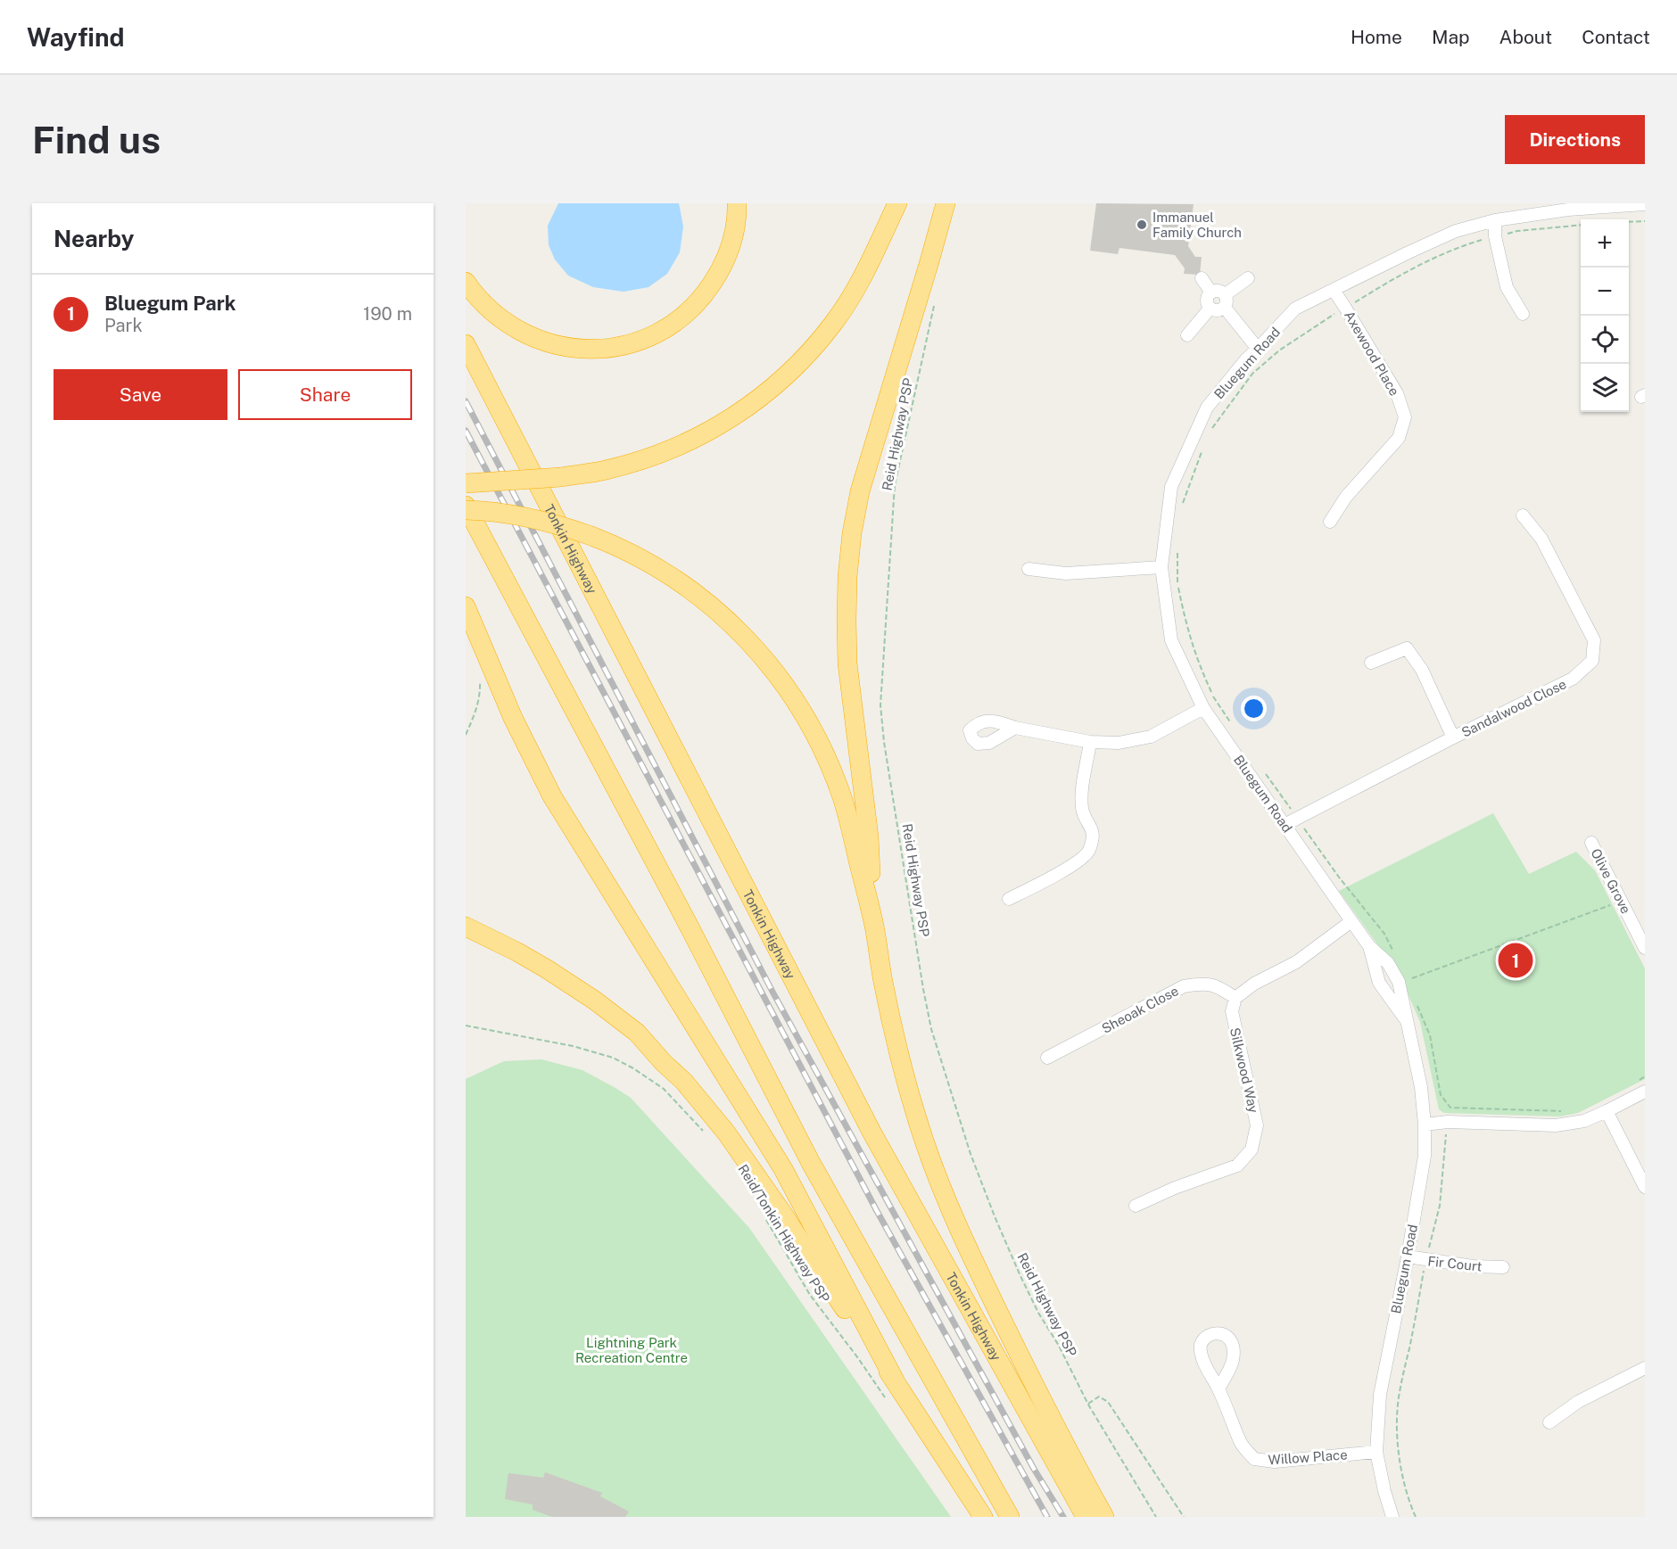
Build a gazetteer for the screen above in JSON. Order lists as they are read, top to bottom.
{
  "streets": {
    "highway": ["Tonkin Highway"],
    "street": [
      "Axewood Place",
      "Bluegum Road",
      "Sandalwood Close",
      "Olive Grove",
      "Sheoak Close",
      "Silkwood Way",
      "Fir Court",
      "Willow Place"
    ],
    "path": ["Reid Highway PSP", "Reid/Tonkin Highway PSP"]
  },
  "crossings": [
    ["Axewood Place", "Bluegum Road"],
    ["Bluegum Road", "Sandalwood Close"],
    ["Bluegum Road", "Fir Court"],
    ["Bluegum Road", "Willow Place"],
    ["Sheoak Close", "Silkwood Way"]
  ],
  "parks": ["Lightning Park Recreation Centre"],
  "places": ["Immanuel Family Church"],
  "page": {
    "header": "Wayfind",
    "nav": [
      "Home",
      "Map",
      "About",
      "Contact"
    ],
    "buttons": [
      "Directions",
      ["Save", "Share"]
    ],
    "title": "Find us",
    "heading": "Nearby",
    "map_buttons": ["+", "−"],
    "list": [
      {
        "mark": "1",
        "name": "Bluegum Park",
        "note": "Park",
        "value": "190 m"
      }
    ],
    "pins": "1"
  }
}
